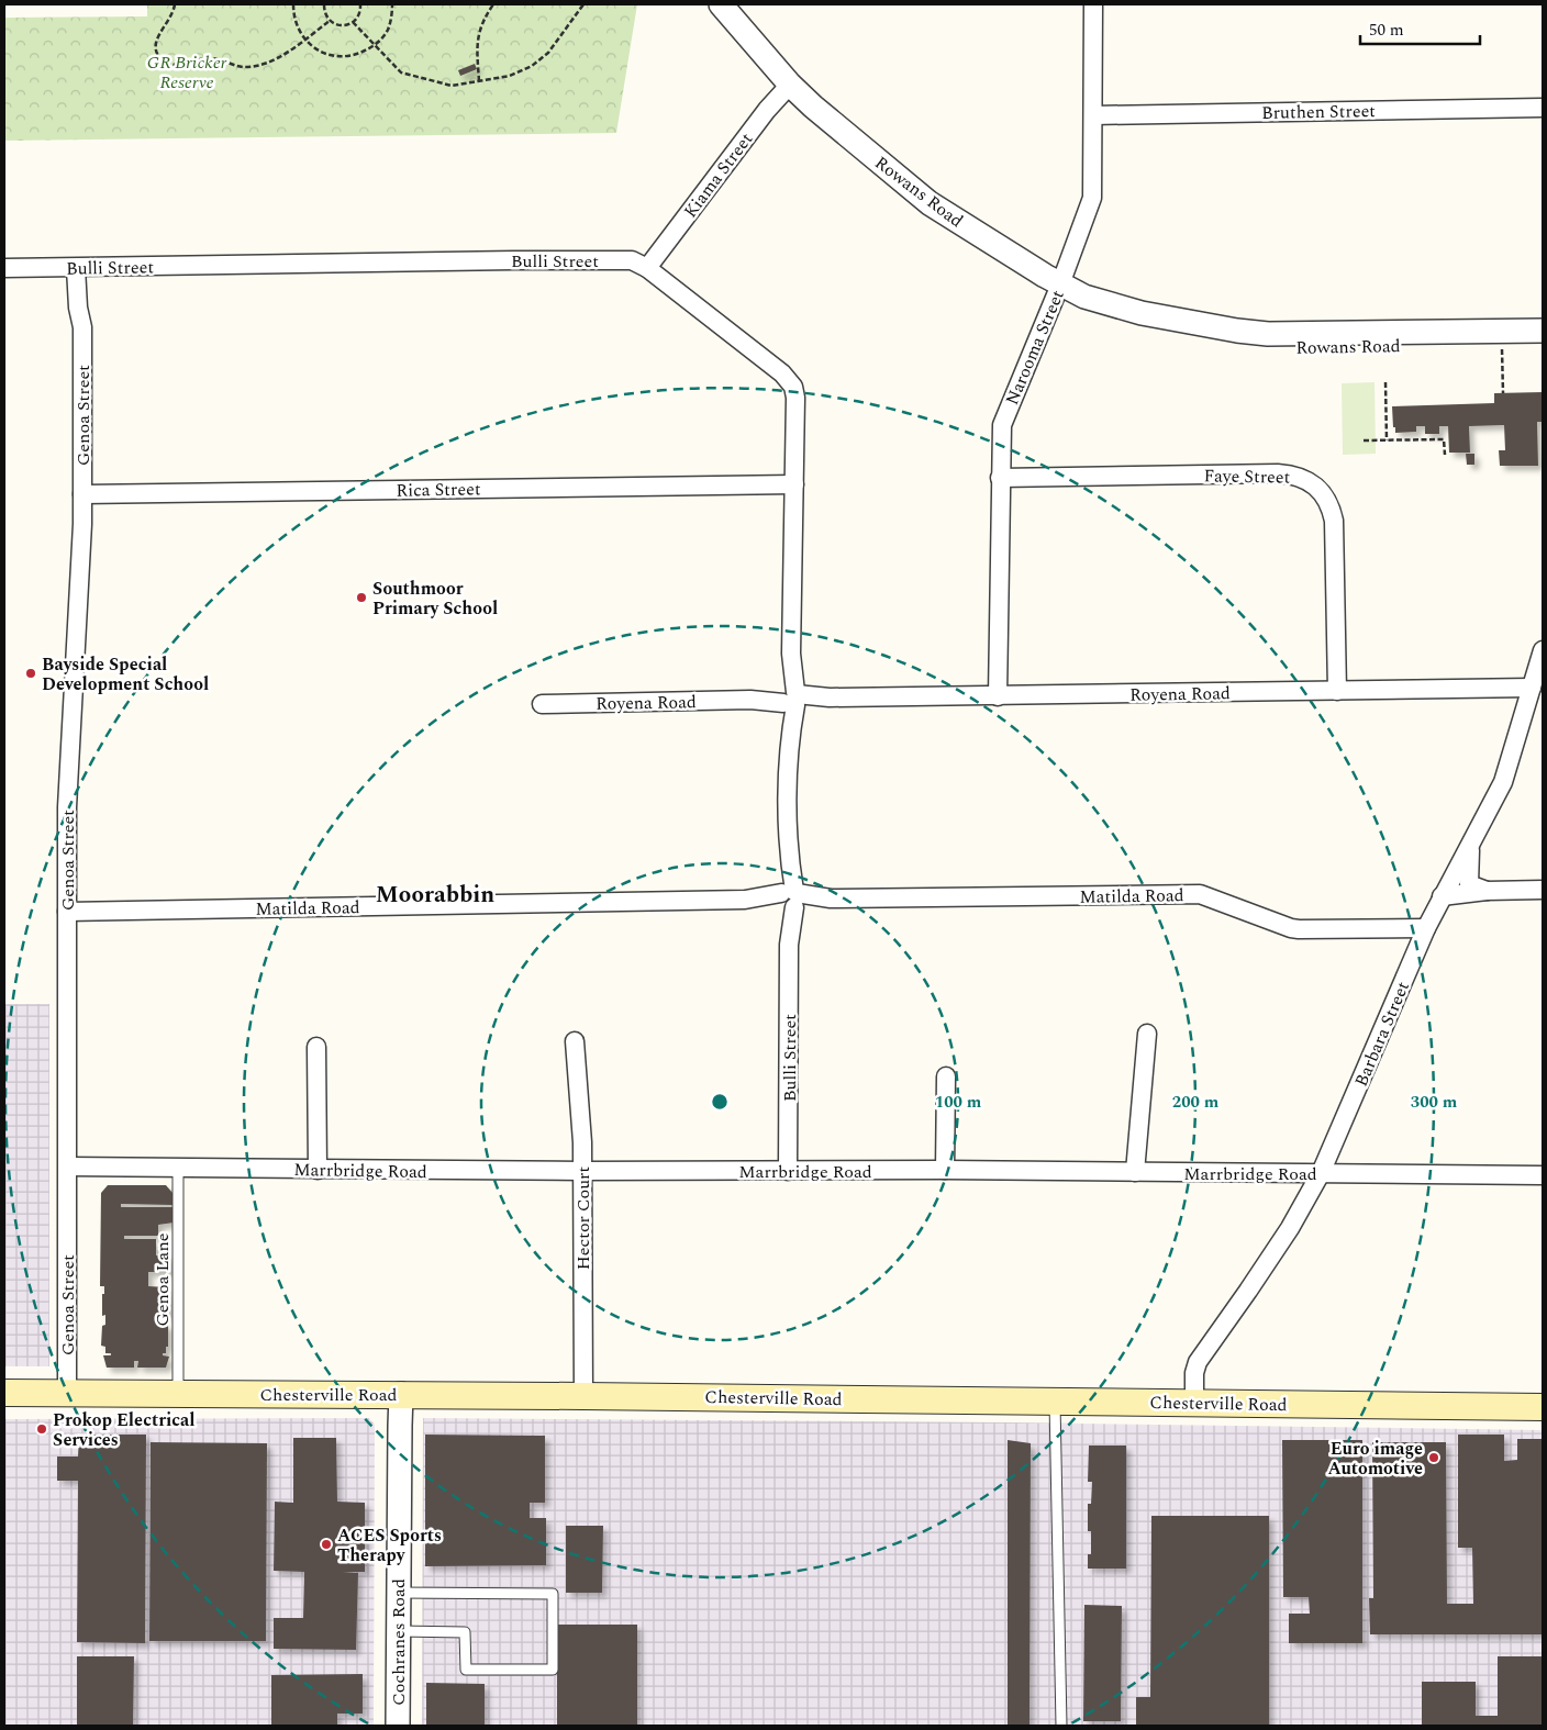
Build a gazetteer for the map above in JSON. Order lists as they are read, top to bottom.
{
  "streets": {
    "main road": ["Chesterville Road"],
    "street": [
      "Bruthen Street",
      "Kiama Street",
      "Rowans Road",
      "Bulli Street",
      "Narooma Street",
      "Genoa Street",
      "Faye Street",
      "Rica Street",
      "Royena Road",
      "Matilda Road",
      "Barbara Street",
      "Marrbridge Road",
      "Hector Court",
      "Cochranes Road"
    ],
    "lane": ["Genoa Lane"]
  },
  "crossings": [
    ["Bruthen Street", "Narooma Street"],
    ["Kiama Street", "Rowans Road"],
    ["Kiama Street", "Bulli Street"],
    ["Rowans Road", "Narooma Street"],
    ["Bulli Street", "Genoa Street"],
    ["Bulli Street", "Rica Street"],
    ["Bulli Street", "Royena Road"],
    ["Bulli Street", "Matilda Road"],
    ["Bulli Street", "Marrbridge Road"],
    ["Narooma Street", "Faye Street"],
    ["Narooma Street", "Royena Road"],
    ["Genoa Street", "Rica Street"],
    ["Genoa Street", "Matilda Road"],
    ["Genoa Street", "Marrbridge Road"],
    ["Genoa Street", "Chesterville Road"],
    ["Faye Street", "Royena Road"],
    ["Royena Road", "Barbara Street"],
    ["Matilda Road", "Barbara Street"],
    ["Barbara Street", "Marrbridge Road"],
    ["Barbara Street", "Chesterville Road"],
    ["Marrbridge Road", "Hector Court"],
    ["Marrbridge Road", "Genoa Lane"],
    ["Hector Court", "Chesterville Road"],
    ["Genoa Lane", "Chesterville Road"],
    ["Chesterville Road", "Cochranes Road"]
  ],
  "districts": ["Moorabbin"],
  "parks": ["GR Bricker Reserve"],
  "places": [
    "Southmoor Primary School",
    "Bayside Special Development School",
    "Prokop Electrical Services",
    "Euro image Automotive",
    "ACES Sports Therapy"
  ],
  "scale_bar": "50 m",
  "rings": ["100 m", "200 m", "300 m"]
}
